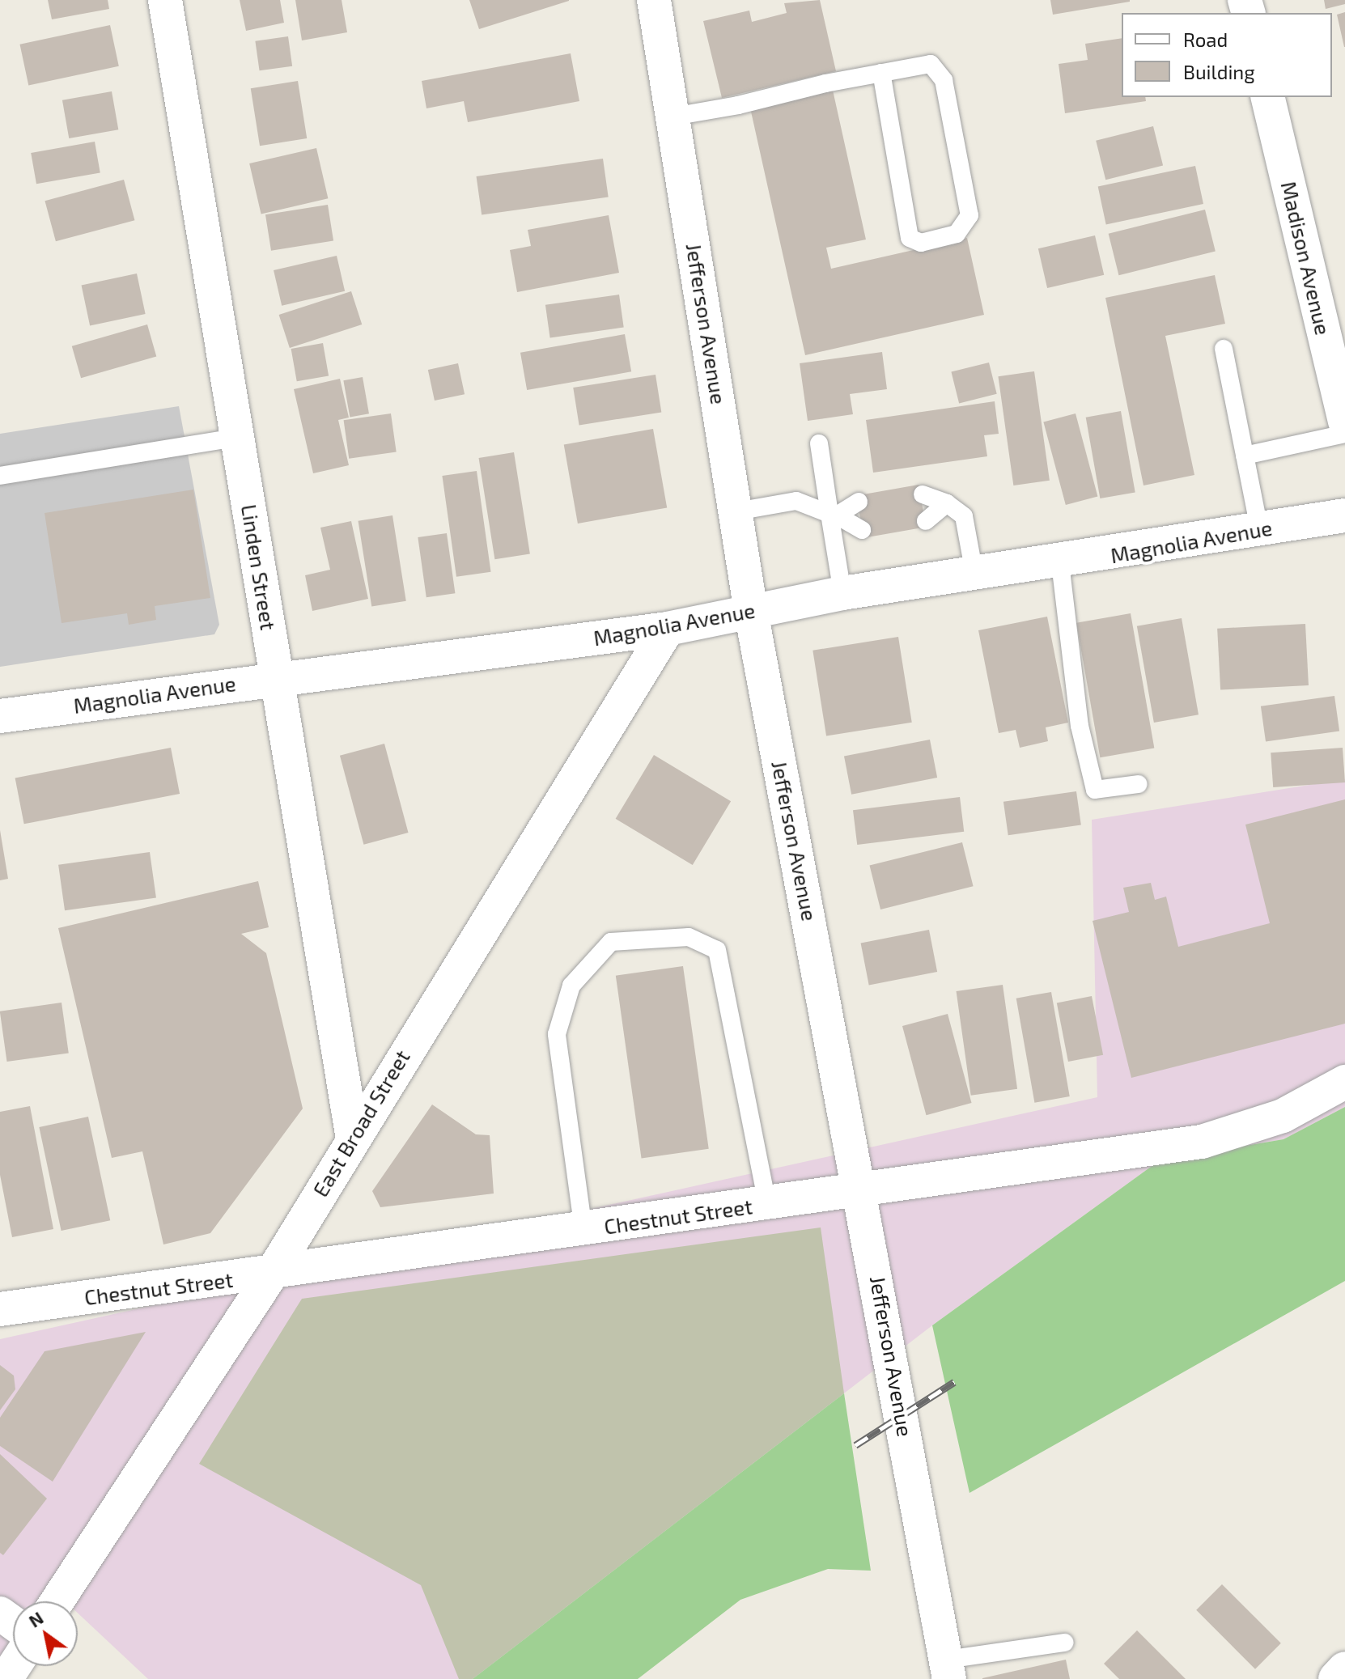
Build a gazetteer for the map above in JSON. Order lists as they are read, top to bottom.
{
  "streets": {
    "street": [
      "Madison Avenue",
      "Jefferson Avenue",
      "Magnolia Avenue",
      "Linden Street",
      "East Broad Street",
      "Chestnut Street"
    ]
  },
  "crossings": [
    ["Jefferson Avenue", "Magnolia Avenue"],
    ["Jefferson Avenue", "Chestnut Street"],
    ["Magnolia Avenue", "Linden Street"],
    ["Magnolia Avenue", "East Broad Street"],
    ["Linden Street", "East Broad Street"],
    ["East Broad Street", "Chestnut Street"]
  ],
  "legend": ["Road", "Building"],
  "north": "top left"
}
